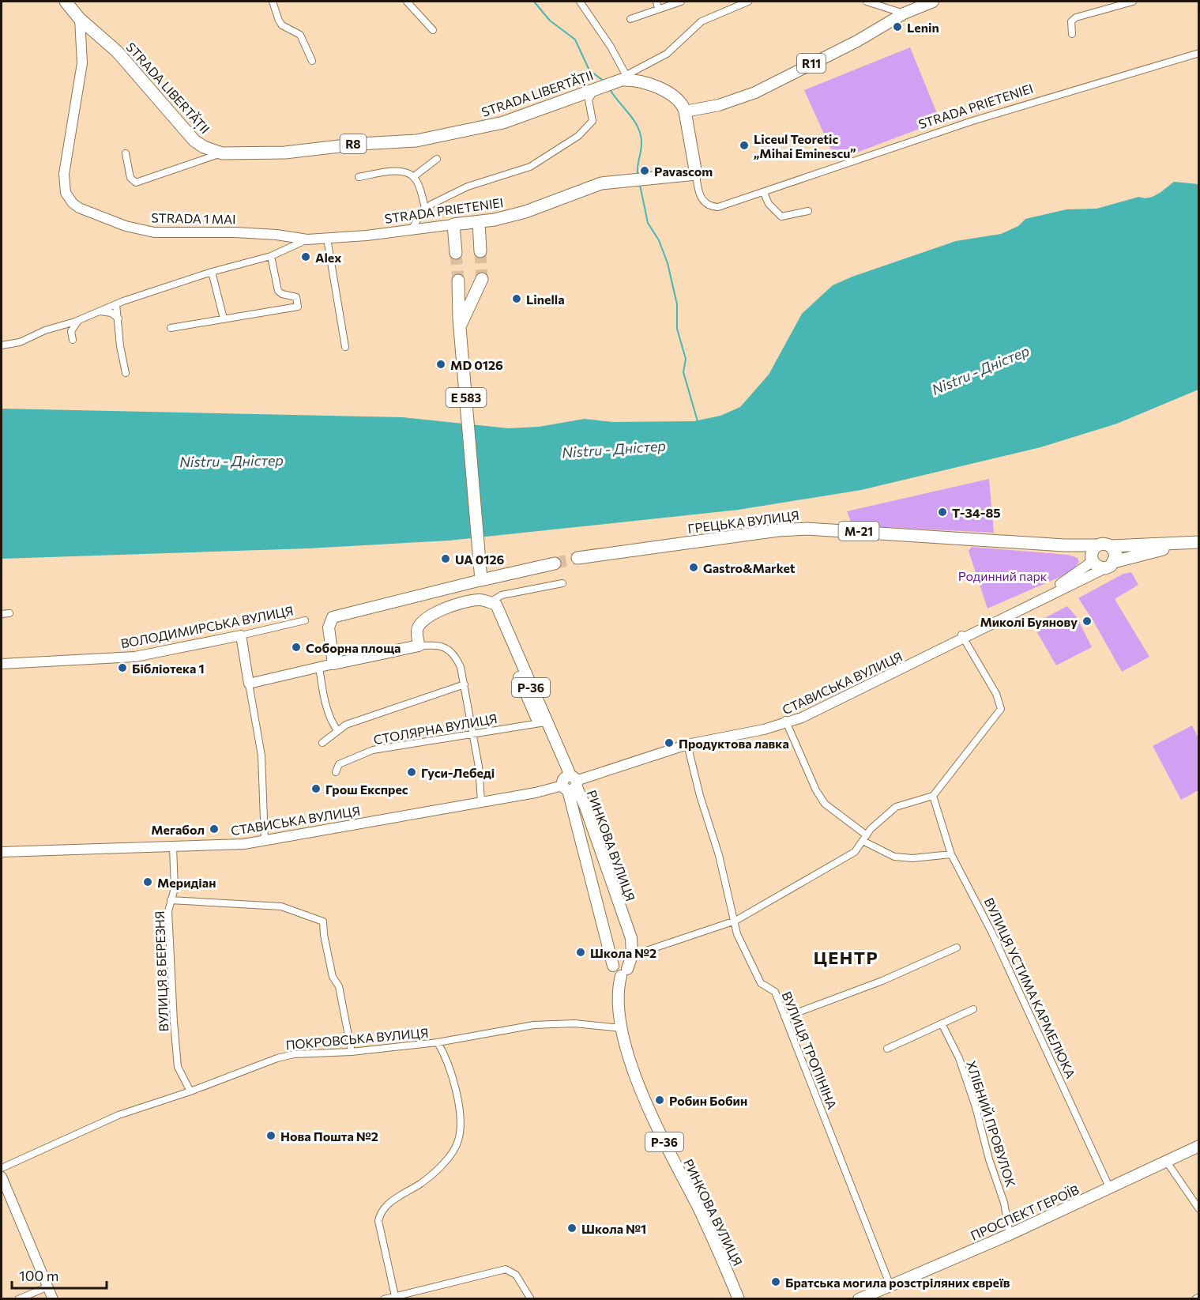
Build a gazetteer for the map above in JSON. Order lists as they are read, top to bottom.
{
  "streets": {
    "highway": [
      "STRADA LIBERTĂȚII",
      "STRADA PRIETENIEI",
      "R8",
      "E 583",
      "ГРЕЦЬКА ВУЛИЦЯ",
      "М-21"
    ],
    "main road": [
      "R11",
      "STRADA 1 MAI",
      "ВОЛОДИМИРСЬКА ВУЛИЦЯ",
      "СТАВИСЬКА ВУЛИЦЯ",
      "Р-36",
      "РИНКОВА ВУЛИЦЯ",
      "ПРОСПЕКТ ГЕРОЇВ"
    ],
    "street": [
      "СТОЛЯРНА ВУЛИЦЯ",
      "ВУЛИЦЯ 8 БЕРЕЗНЯ",
      "ВУЛИЦЯ УСТИМА КАРМЕЛЮКА",
      "ПОКРОВСЬКА ВУЛИЦЯ",
      "ВУЛИЦЯ ТРОПІНІНА",
      "ХЛІБНИЙ ПРОВУЛОК"
    ]
  },
  "crossings": [
    ["R11", "STRADA LIBERTĂȚII"],
    ["STRADA LIBERTĂȚII", "STRADA 1 MAI"],
    ["STRADA PRIETENIEI", "STRADA 1 MAI"],
    ["ГРЕЦЬКА ВУЛИЦЯ", "М-21"],
    ["ГРЕЦЬКА ВУЛИЦЯ", "СТАВИСЬКА ВУЛИЦЯ"],
    ["М-21", "СТАВИСЬКА ВУЛИЦЯ"],
    ["СТАВИСЬКА ВУЛИЦЯ", "РИНКОВА ВУЛИЦЯ"],
    ["СТАВИСЬКА ВУЛИЦЯ", "ВУЛИЦЯ 8 БЕРЕЗНЯ"],
    ["СТАВИСЬКА ВУЛИЦЯ", "ВУЛИЦЯ ТРОПІНІНА"],
    ["СТОЛЯРНА ВУЛИЦЯ", "РИНКОВА ВУЛИЦЯ"],
    ["РИНКОВА ВУЛИЦЯ", "ПОКРОВСЬКА ВУЛИЦЯ"],
    ["ВУЛИЦЯ 8 БЕРЕЗНЯ", "ПОКРОВСЬКА ВУЛИЦЯ"],
    ["ВУЛИЦЯ УСТИМА КАРМЕЛЮКА", "ПРОСПЕКТ ГЕРОЇВ"],
    ["ВУЛИЦЯ ТРОПІНІНА", "ПРОСПЕКТ ГЕРОЇВ"],
    ["ХЛІБНИЙ ПРОВУЛОК", "ПРОСПЕКТ ГЕРОЇВ"]
  ],
  "districts": ["ЦЕНТР"],
  "water": ["Nistru - Дністер"],
  "parks": ["Родинний парк"],
  "places": [
    "Lenin",
    "Liceul Teoretic „Mihai Eminescu”",
    "Pavascom",
    "Alex",
    "Linella",
    "MD 0126",
    "Т-34-85",
    "UA 0126",
    "Gastro&Market",
    "Миколі Буянову",
    "Соборна площа",
    "Бібліотека 1",
    "Продуктова лавка",
    "Гуси-Лебеді",
    "Грош Експрес",
    "Мегабол",
    "Меридіан",
    "Школа №2",
    "Робин Бобин",
    "Нова Пошта №2",
    "Школа №1",
    "Братська могила розстріляних євреїв"
  ],
  "scale_bar": "100 m"
}
